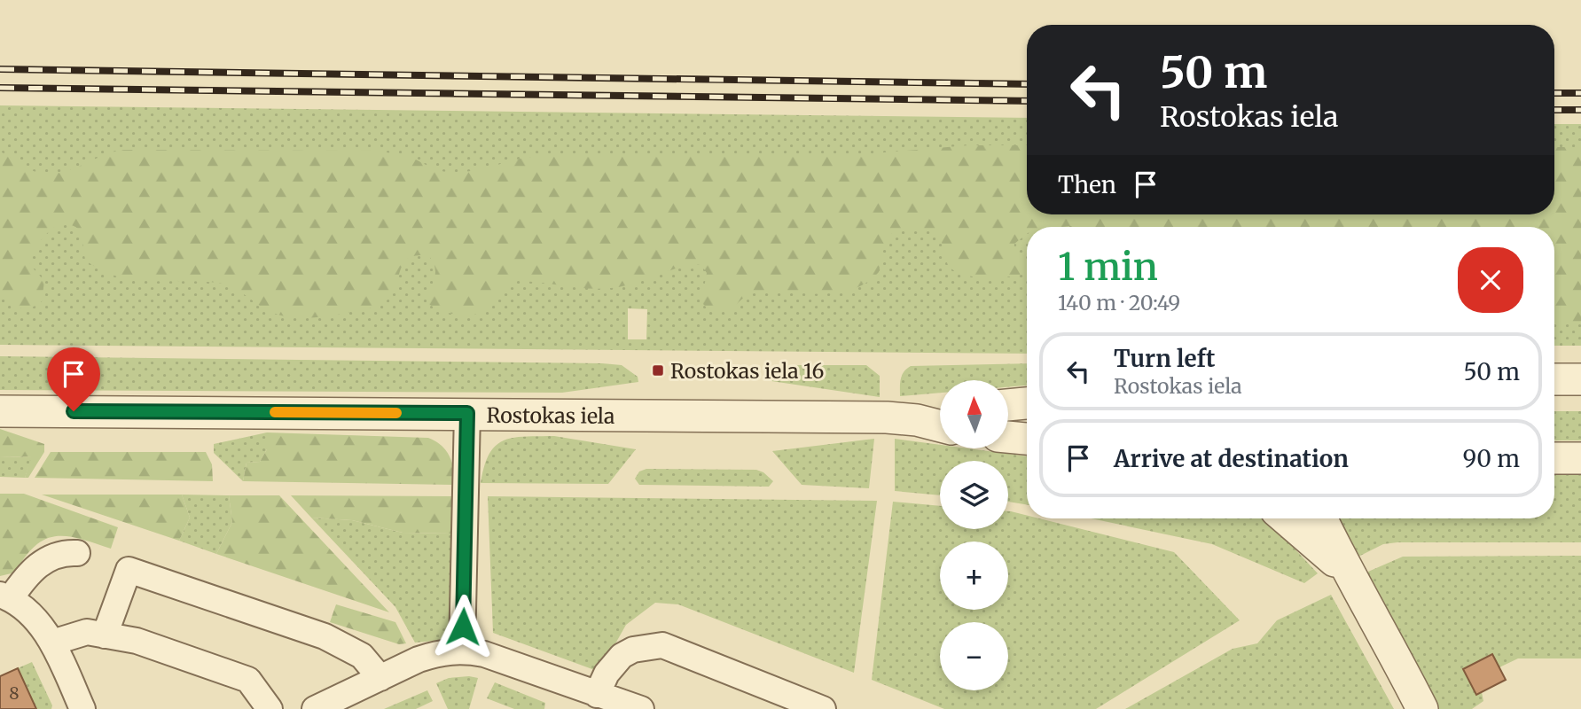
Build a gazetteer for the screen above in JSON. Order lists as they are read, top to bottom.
{
  "streets": {
    "street": ["Rostokas iela"]
  },
  "places": {
    "transit": ["Rostokas iela 16"]
  },
  "house_numbers": ["8"],
  "north": "top",
  "page": {
    "turn": ["50 m", "Rostokas iela"],
    "then": "Then",
    "heading": ["1 min", "140 m · 20:49"],
    "list": [
      {
        "name": "Turn left",
        "note": "Rostokas iela",
        "value": "50 m"
      },
      {
        "name": "Arrive at destination",
        "value": "90 m"
      }
    ],
    "map_buttons": ["+", "−"]
  }
}
